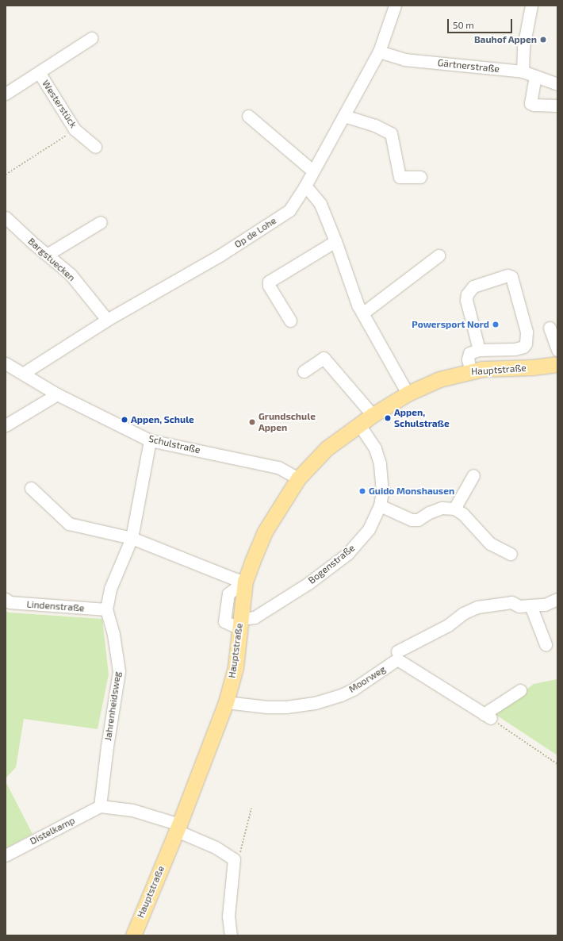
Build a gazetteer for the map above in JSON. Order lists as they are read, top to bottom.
{
  "streets": {
    "main road": ["Hauptstraße"],
    "street": [
      "Gärtnerstraße",
      "Westerstück",
      "Op de Lohe",
      "Bargstuecken",
      "Schulstraße",
      "Bogenstraße",
      "Lindenstraße",
      "Moorweg",
      "Jahrenheidsweg",
      "Distelkamp"
    ]
  },
  "crossings": [
    ["Gärtnerstraße", "Op de Lohe"],
    ["Op de Lohe", "Bargstuecken"],
    ["Op de Lohe", "Schulstraße"],
    ["Hauptstraße", "Schulstraße"],
    ["Hauptstraße", "Bogenstraße"],
    ["Hauptstraße", "Moorweg"],
    ["Schulstraße", "Jahrenheidsweg"],
    ["Lindenstraße", "Jahrenheidsweg"],
    ["Jahrenheidsweg", "Distelkamp"]
  ],
  "places": [
    "Bauhof Appen",
    "Powersport Nord",
    "Appen, Schulstraße",
    "Appen, Schule",
    "Grundschule Appen",
    "Guido Monshausen"
  ],
  "scale_bar": "50 m"
}
